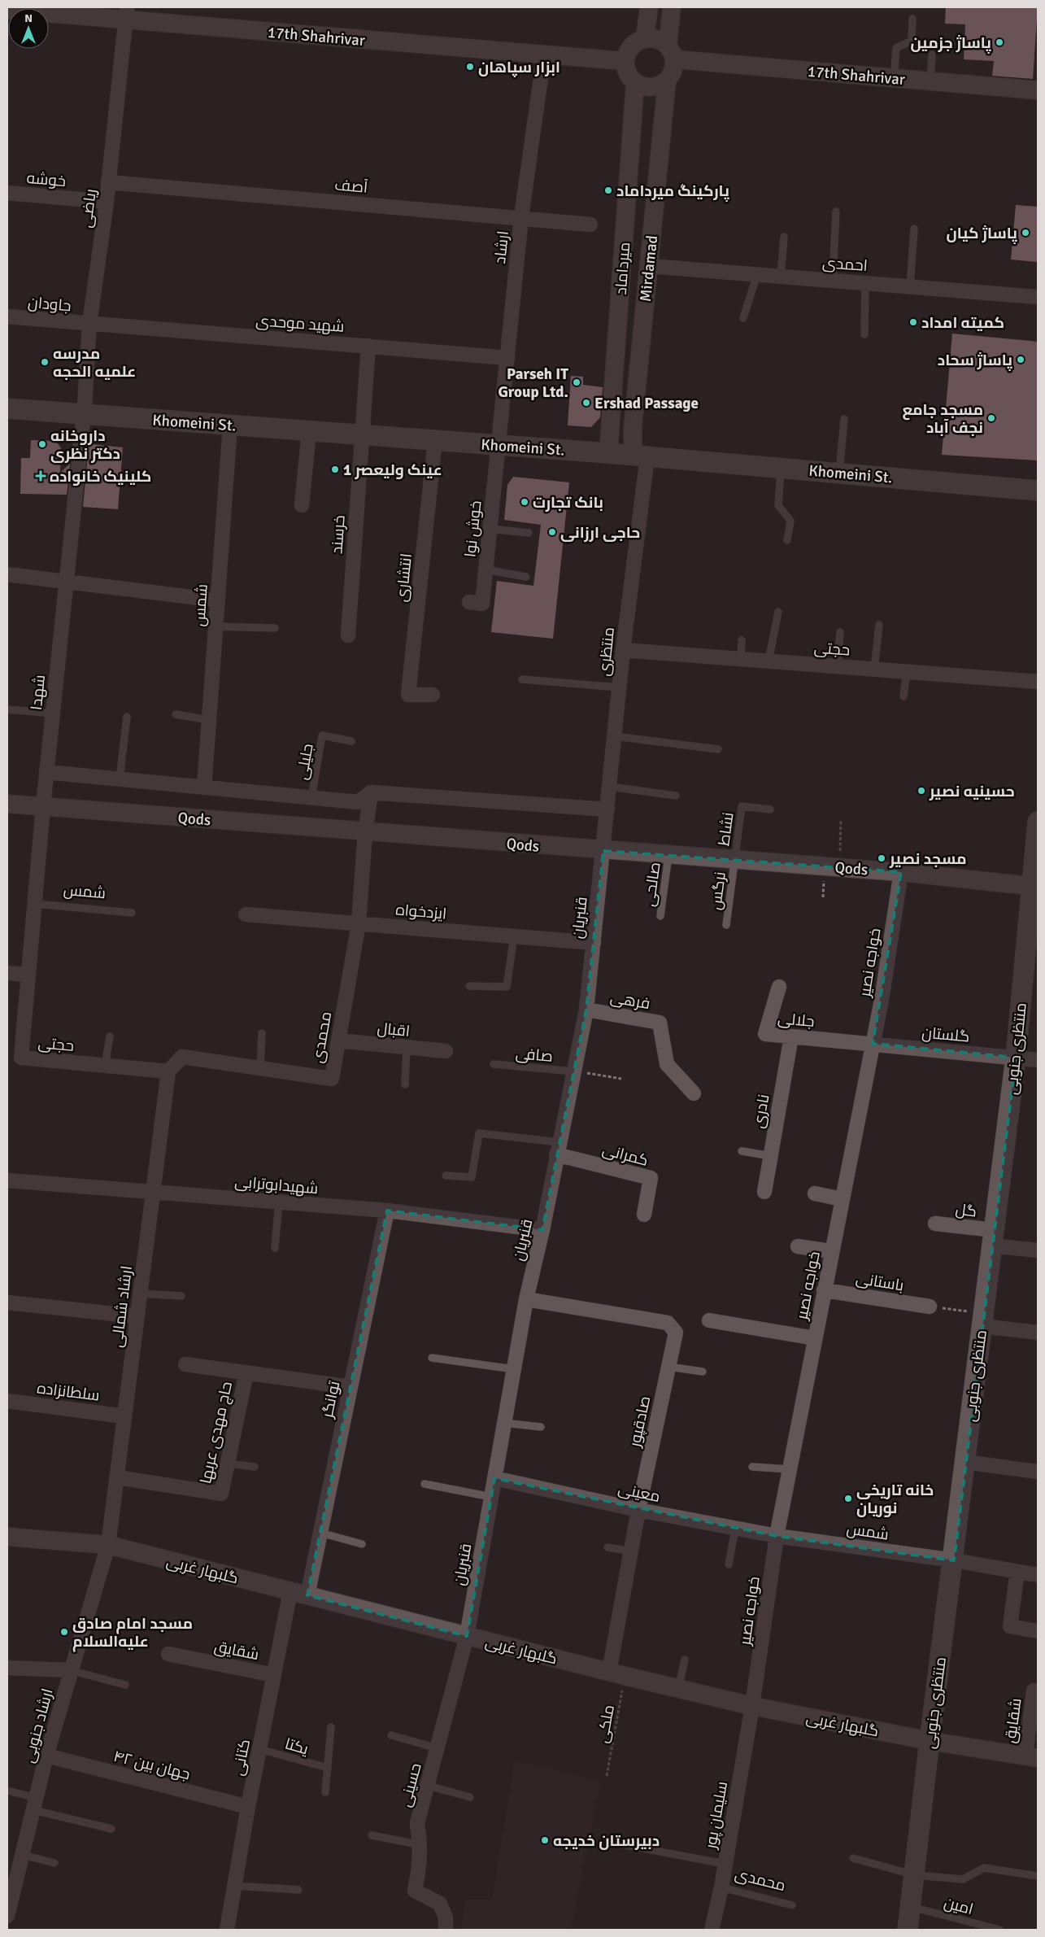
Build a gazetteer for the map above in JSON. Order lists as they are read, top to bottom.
{
  "streets": {
    "main road": ["Khomeini St.", "منتظری جنوبی"],
    "street": [
      "17th Shahrivar",
      "خوشه",
      "آصف",
      "ریاضی",
      "ارشاد",
      "احمدی",
      "میرداماد",
      "Mirdamad",
      "جاودان",
      "شهید موحدی",
      "خوش نوا",
      "خرسند",
      "انتشاری",
      "شمس",
      "حجتی",
      "منتظری",
      "شهدا",
      "Qods",
      "ایزدخواه",
      "قنبریان",
      "خواجه نصیر",
      "فرهی",
      "جلالی",
      "اقبال",
      "گلستان",
      "محمدی",
      "نادری",
      "کمرانی",
      "شهیدابوترابی",
      "گل",
      "باستانی",
      "ارشاد شمالی",
      "سلطانزاده",
      "توانگر",
      "صادقپور",
      "حاج مهدی عربها",
      "معینی",
      "گلبهار غربی",
      "شقایق",
      "ارشاد جنوبی",
      "کتانی",
      "جهان بین ۴۲",
      "حسینی",
      "سلیمان پور"
    ],
    "lane": [
      "جلیلی",
      "نشاط",
      "صالحی",
      "نرگس",
      "صافی",
      "یکتا",
      "امین"
    ],
    "path": ["ملکی"]
  },
  "crossings": [
    ["17th Shahrivar", "ریاضی"],
    ["17th Shahrivar", "ارشاد"],
    ["17th Shahrivar", "میرداماد"],
    ["17th Shahrivar", "Mirdamad"],
    ["خوشه", "ریاضی"],
    ["آصف", "ریاضی"],
    ["آصف", "ارشاد"],
    ["ریاضی", "جاودان"],
    ["ریاضی", "شهید موحدی"],
    ["ریاضی", "Khomeini St."],
    ["ریاضی", "شهدا"],
    ["ارشاد", "شهید موحدی"],
    ["ارشاد", "Khomeini St."],
    ["ارشاد", "خوش نوا"],
    ["احمدی", "Mirdamad"],
    ["میرداماد", "Mirdamad"],
    ["میرداماد", "Khomeini St."],
    ["Mirdamad", "Khomeini St."],
    ["Mirdamad", "منتظری"],
    ["جاودان", "شهید موحدی"],
    ["شهید موحدی", "خرسند"],
    ["Khomeini St.", "خوش نوا"],
    ["Khomeini St.", "خرسند"],
    ["Khomeini St.", "انتشاری"],
    ["Khomeini St.", "شمس"],
    ["Khomeini St.", "منتظری"],
    ["Khomeini St.", "شهدا"],
    ["شمس", "حجتی"],
    ["شمس", "خواجه نصیر"],
    ["شمس", "منتظری جنوبی"],
    ["شمس", "معینی"],
    ["حجتی", "منتظری"],
    ["حجتی", "شهدا"],
    ["حجتی", "Qods"],
    ["حجتی", "محمدی"],
    ["حجتی", "ارشاد شمالی"],
    ["منتظری", "Qods"],
    ["منتظری", "قنبریان"],
    ["شهدا", "Qods"],
    ["Qods", "نشاط"],
    ["Qods", "صالحی"],
    ["Qods", "نرگس"],
    ["Qods", "قنبریان"],
    ["Qods", "خواجه نصیر"],
    ["Qods", "محمدی"],
    ["Qods", "منتظری جنوبی"],
    ["نشاط", "نرگس"],
    ["ایزدخواه", "قنبریان"],
    ["ایزدخواه", "محمدی"],
    ["قنبریان", "فرهی"],
    ["قنبریان", "صافی"],
    ["قنبریان", "کمرانی"],
    ["قنبریان", "شهیدابوترابی"],
    ["قنبریان", "صادقپور"],
    ["قنبریان", "معینی"],
    ["قنبریان", "گلبهار غربی"],
    ["قنبریان", "حسینی"],
    ["خواجه نصیر", "جلالی"],
    ["خواجه نصیر", "گلستان"],
    ["خواجه نصیر", "باستانی"],
    ["خواجه نصیر", "معینی"],
    ["خواجه نصیر", "گلبهار غربی"],
    ["خواجه نصیر", "سلیمان پور"],
    ["جلالی", "گلستان"],
    ["جلالی", "نادری"],
    ["اقبال", "محمدی"],
    ["گلستان", "منتظری جنوبی"],
    ["محمدی", "ارشاد شمالی"],
    ["محمدی", "سلیمان پور"],
    ["منتظری جنوبی", "گل"],
    ["منتظری جنوبی", "گلبهار غربی"],
    ["منتظری جنوبی", "امین"],
    ["شهیدابوترابی", "ارشاد شمالی"],
    ["شهیدابوترابی", "توانگر"],
    ["ارشاد شمالی", "سلطانزاده"],
    ["ارشاد شمالی", "حاج مهدی عربها"],
    ["ارشاد شمالی", "گلبهار غربی"],
    ["ارشاد شمالی", "ارشاد جنوبی"],
    ["توانگر", "گلبهار غربی"],
    ["توانگر", "کتانی"],
    ["صادقپور", "معینی"],
    ["صادقپور", "گلبهار غربی"],
    ["صادقپور", "ملکی"],
    ["گلبهار غربی", "شقایق"],
    ["گلبهار غربی", "ملکی"],
    ["گلبهار غربی", "ارشاد جنوبی"],
    ["گلبهار غربی", "کتانی"],
    ["گلبهار غربی", "حسینی"],
    ["گلبهار غربی", "سلیمان پور"],
    ["شقایق", "کتانی"],
    ["ارشاد جنوبی", "جهان بین ۴۲"],
    ["یکتا", "کتانی"],
    ["کتانی", "جهان بین ۴۲"]
  ],
  "places": {
    "other": [
      "پاساژ جزمین",
      "ابزار سپاهان",
      "پارکینگ میرداماد",
      "پاساژ کیان",
      "کمیته امداد",
      "پاساژ سحاد",
      "مدرسه علمیه الحجه",
      "Parseh IT Group Ltd.",
      "Ershad Passage",
      "مسجد جامع نجف آباد",
      "داروخانه دکتر نظری",
      "عینک ولیعصر 1",
      "بانک تجارت",
      "حاجی ارزانی",
      "حسینیه نصیر",
      "مسجد نصیر",
      "خانه تاریخی نوریان",
      "مسجد امام صادق علیه‌السلام",
      "دبیرستان خدیجه"
    ],
    "health": ["کلینیک خانواده"]
  },
  "north": "top"
}
